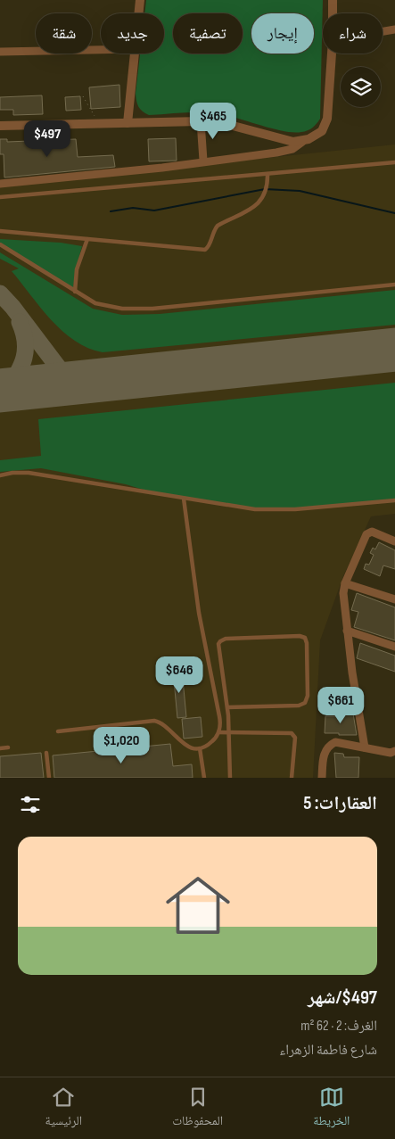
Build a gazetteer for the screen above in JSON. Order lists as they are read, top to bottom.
{
  "page": {
    "chip": [
      "شراء",
      "إيجار",
      "تصفية",
      "جديد",
      "شقة"
    ],
    "price": [
      "$465",
      "$497",
      "$646",
      "$661",
      "$1,020"
    ],
    "heading": "العقارات: 5",
    "list": [
      {
        "name": "$497/شهر",
        "note": "الغرف: 2 · 62 m² · شارع فاطمة الزهراء"
      }
    ],
    "tabs": ["الخريطة", "المحفوظات", "الرئيسية"]
  }
}
